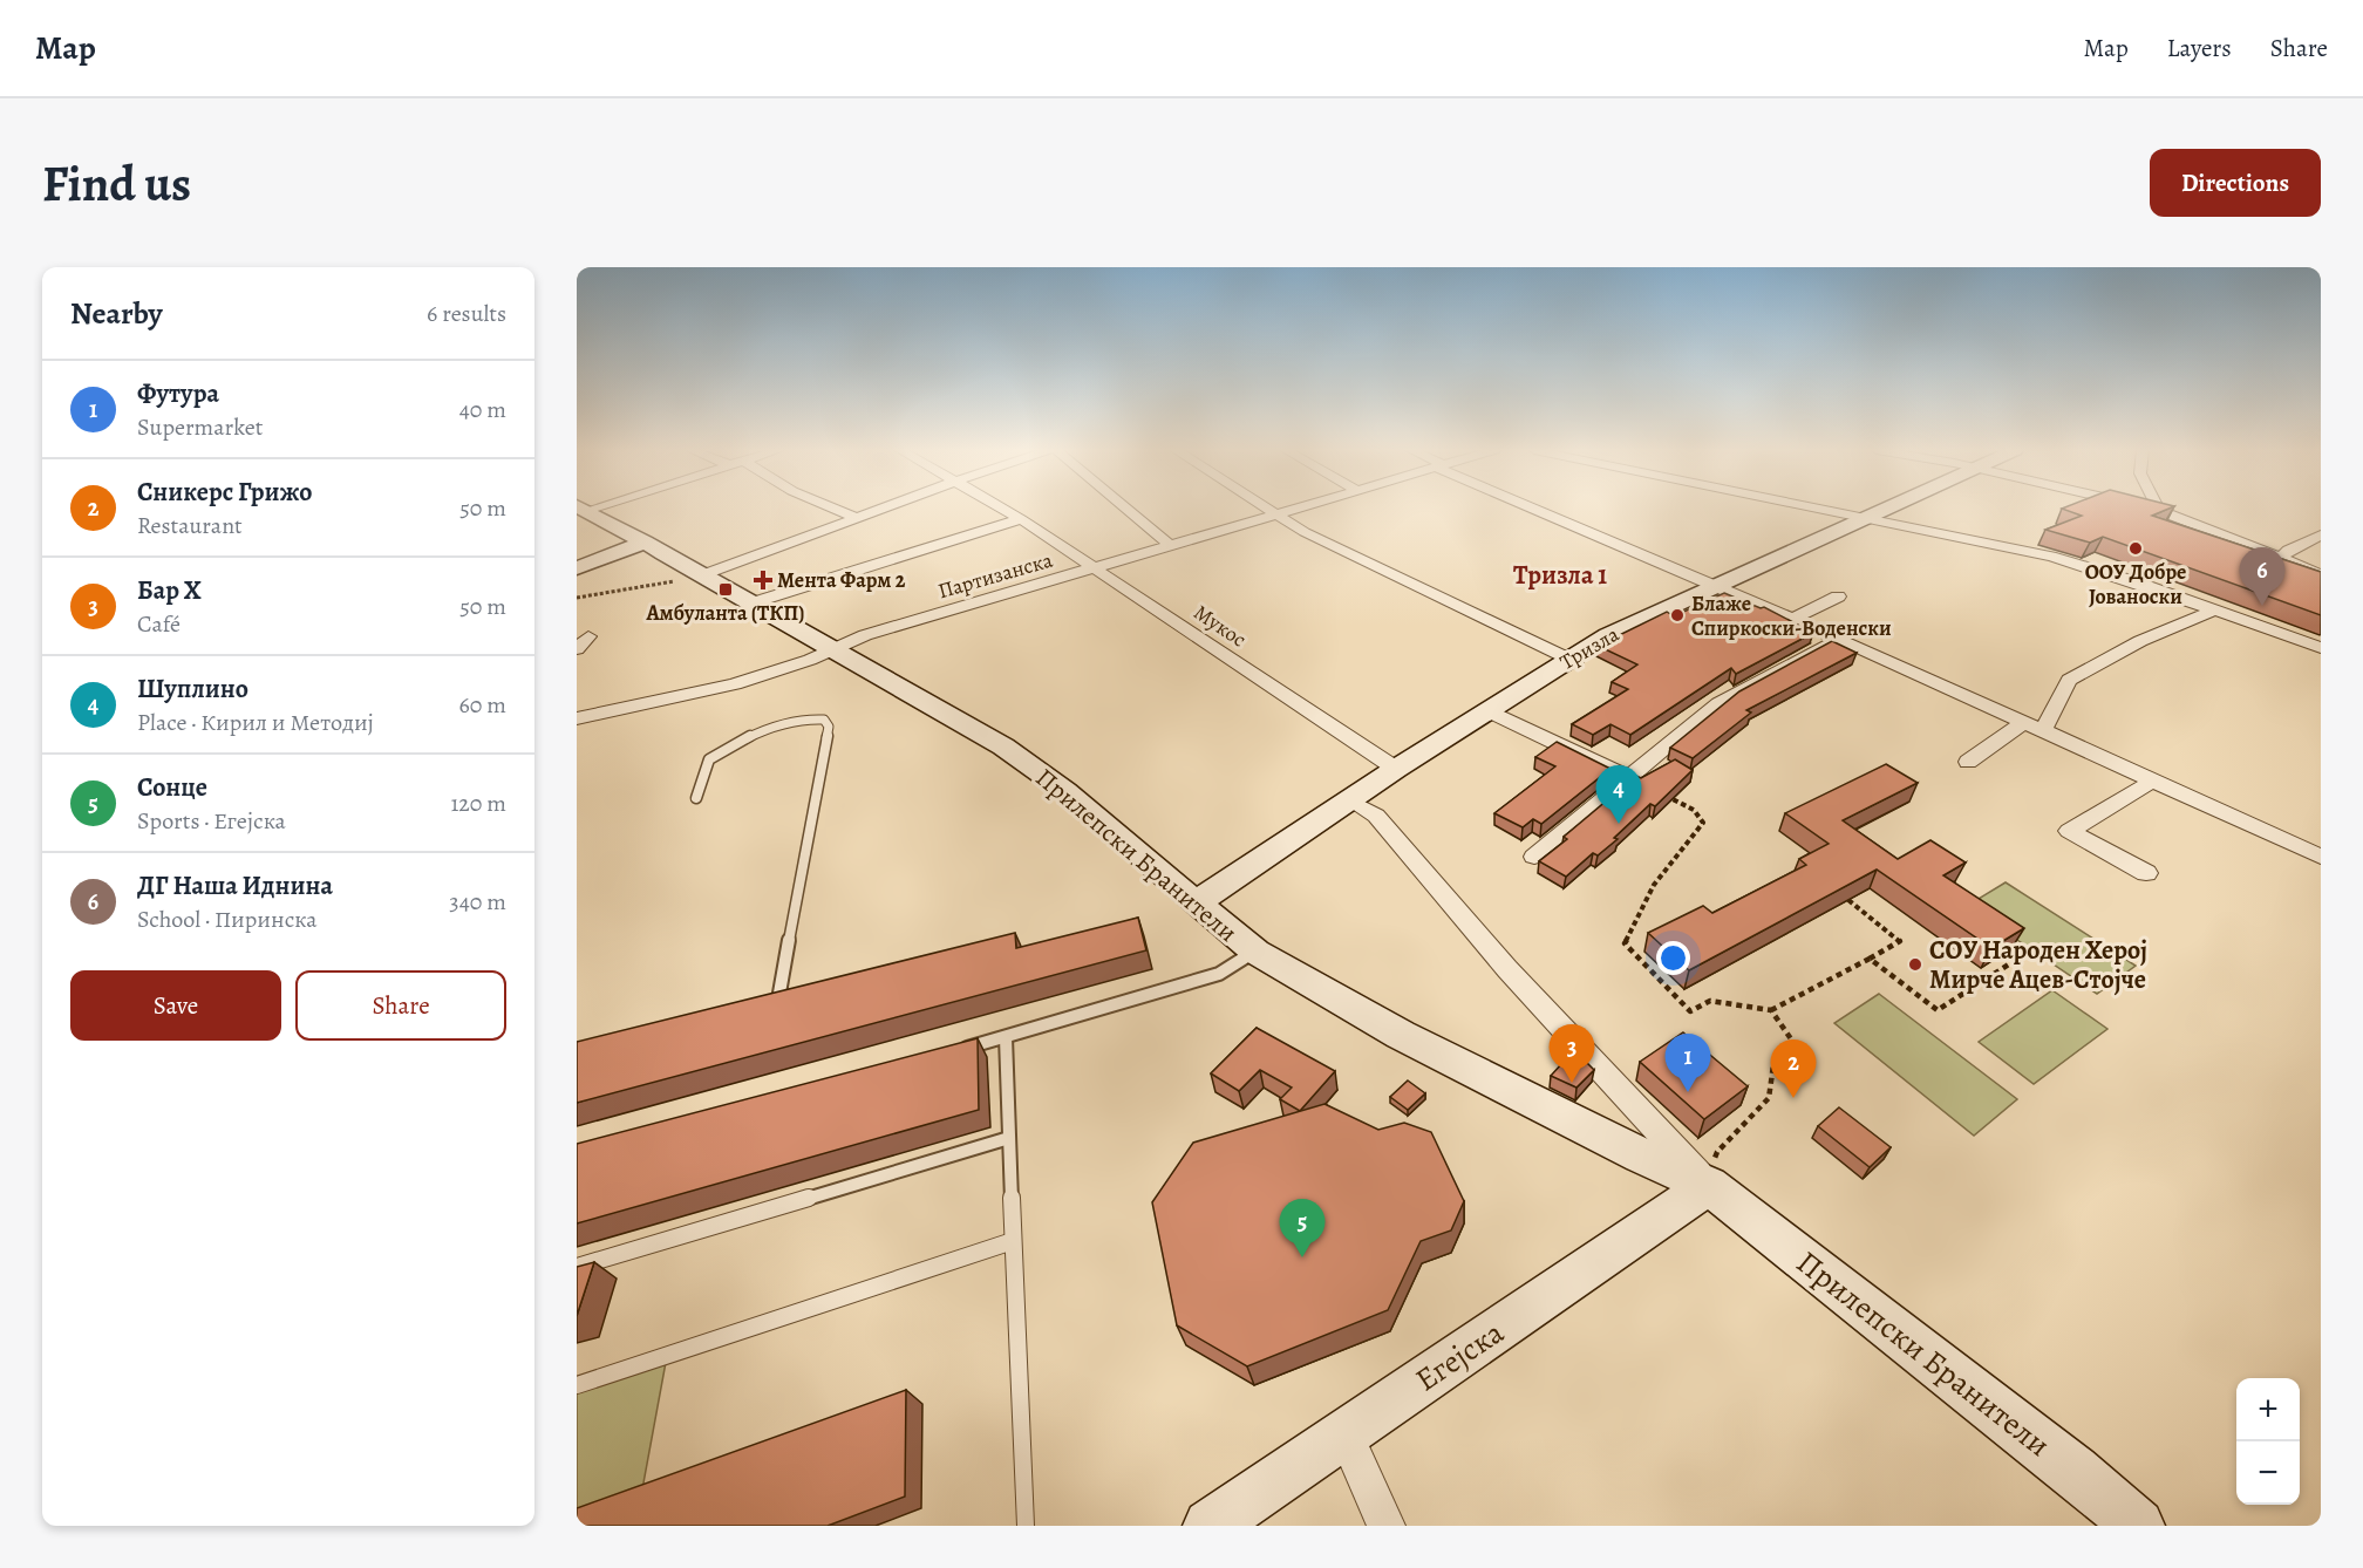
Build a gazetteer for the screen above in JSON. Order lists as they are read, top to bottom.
{
  "streets": {
    "street": [
      "Партизанска",
      "Мукос",
      "Тризла",
      "Прилепски Бранители",
      "Егејска"
    ]
  },
  "crossings": [
    ["Партизанска", "Мукос"],
    ["Партизанска", "Прилепски Бранители"],
    ["Мукос", "Тризла"],
    ["Тризла", "Прилепски Бранители"],
    ["Прилепски Бранители", "Егејска"]
  ],
  "districts": ["Тризла 1"],
  "places": {
    "other": ["ООУ Добре Јованоски", "Блаже Спиркоски-Воденски", "СОУ Народен Херој Мирче Ацев-Стојче"],
    "health": ["Мента Фарм 2"],
    "transit": ["Амбуланта (ТКП)"]
  },
  "page": {
    "header": "Map",
    "nav": ["Map", "Layers", "Share"],
    "buttons": [
      "Directions",
      ["Save", "Share"]
    ],
    "title": "Find us",
    "heading": ["Nearby", "6 results"],
    "list": [
      {
        "mark": "1",
        "name": "Футура",
        "note": "Supermarket",
        "value": "40 m"
      },
      {
        "mark": "2",
        "name": "Сникерс Грижо",
        "note": "Restaurant",
        "value": "50 m"
      },
      {
        "mark": "3",
        "name": "Бар Х",
        "note": "Café",
        "value": "50 m"
      },
      {
        "mark": "4",
        "name": "Шуплино",
        "note": "Place · Кирил и Методиј",
        "value": "60 m"
      },
      {
        "mark": "5",
        "name": "Сонце",
        "note": "Sports · Егејска",
        "value": "120 m"
      },
      {
        "mark": "6",
        "name": "ДГ Наша Иднина",
        "note": "School · Пиринска",
        "value": "340 m"
      }
    ],
    "pins": [
      "6",
      "4",
      "3",
      "1",
      "2",
      "5"
    ],
    "map_buttons": ["+", "−"]
  }
}
